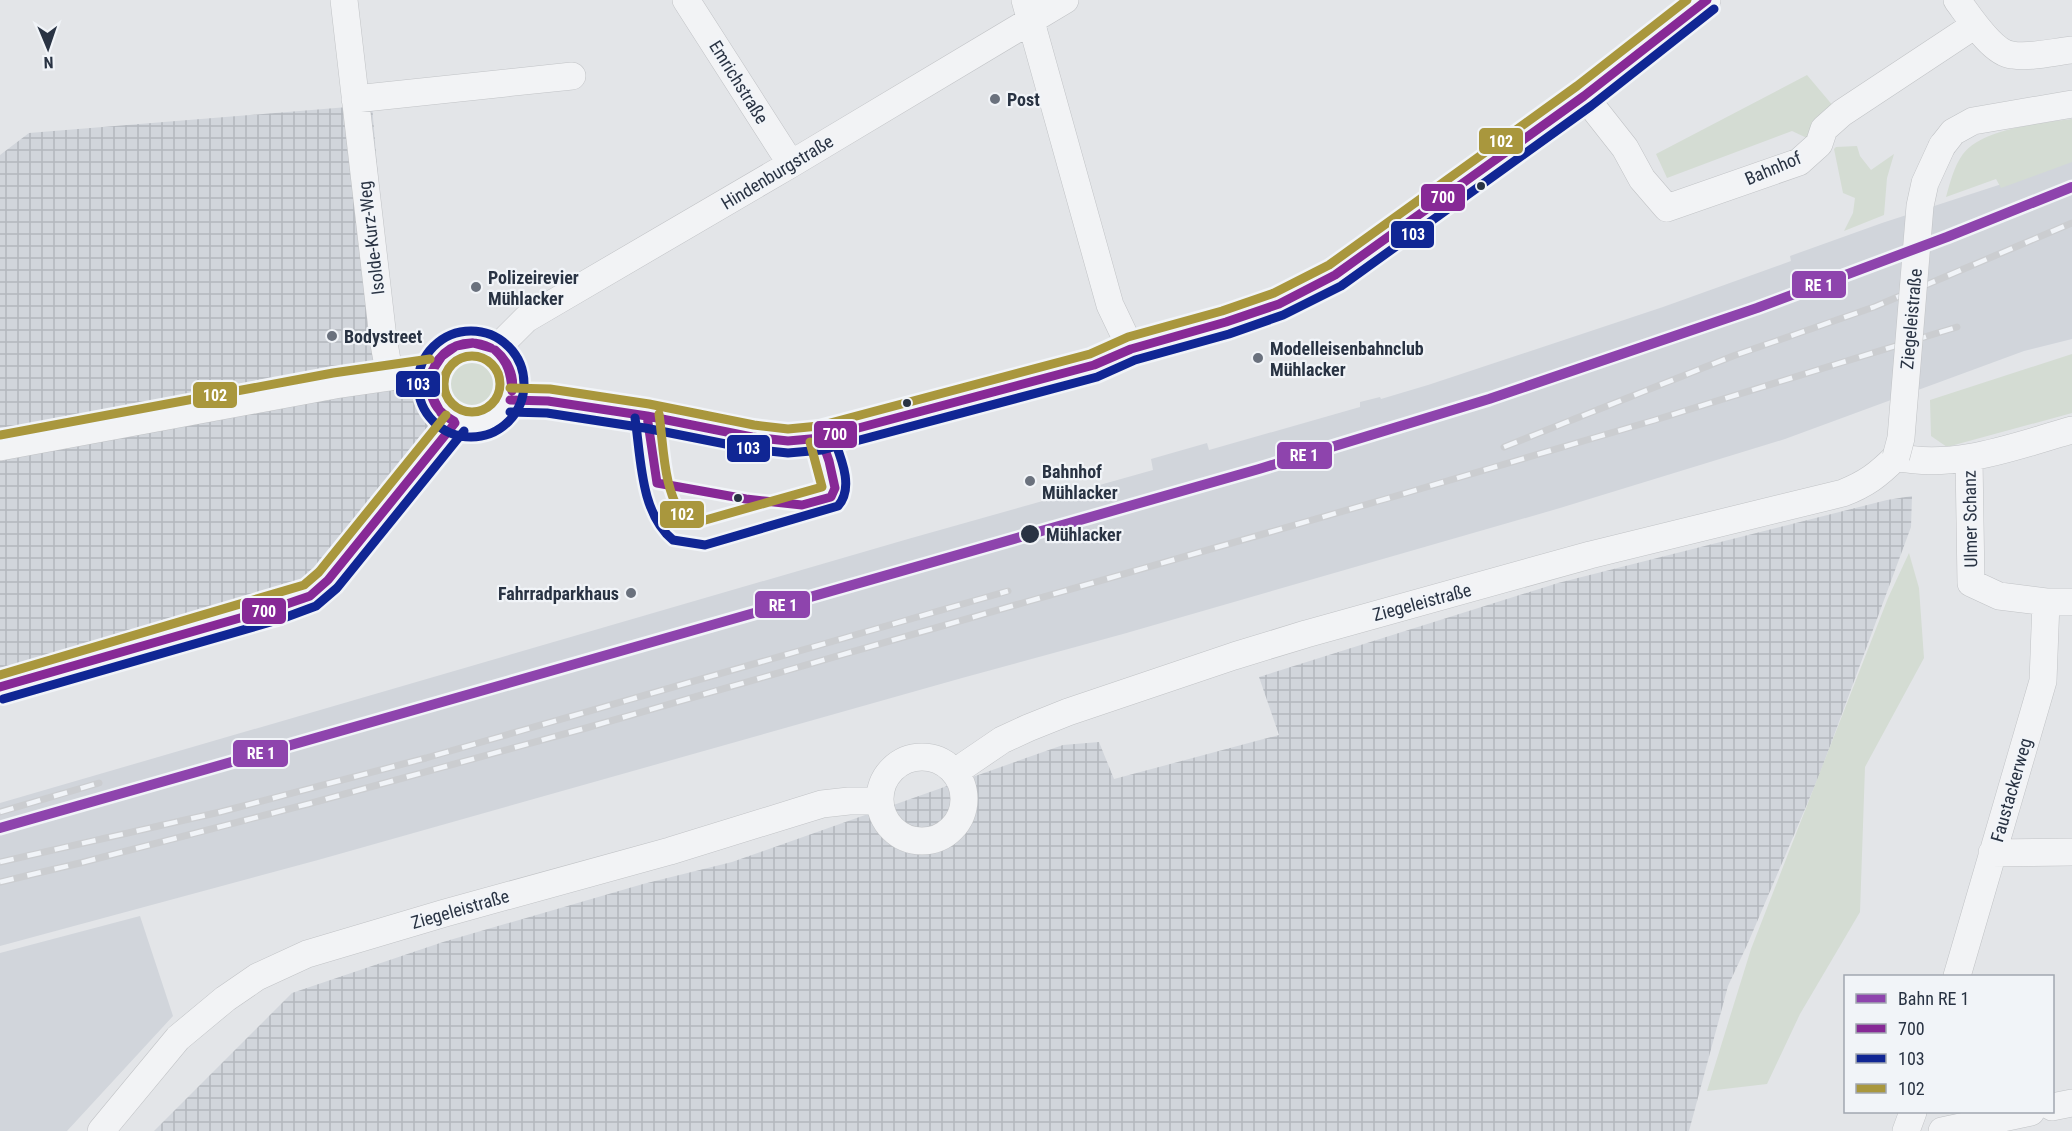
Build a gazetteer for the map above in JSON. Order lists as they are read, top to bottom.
{
  "streets": {
    "street": [
      "Emrichstraße",
      "Bahnhof",
      "Hindenburgstraße",
      "Isolde-Kurz-Weg",
      "Ziegeleistraße",
      "Ulmer Schanz",
      "Faustackerweg"
    ]
  },
  "crossings": [
    ["Emrichstraße", "Hindenburgstraße"],
    ["Ulmer Schanz", "Faustackerweg"]
  ],
  "places": [
    "Post",
    "Polizeirevier Mühlacker",
    "Bodystreet",
    "Modelleisenbahnclub Mühlacker",
    "Bahnhof Mühlacker",
    "Mühlacker",
    "Fahrradparkhaus"
  ],
  "lines": ["transit line 700", "transit line 102", "transit line 103"],
  "legend": [
    "Bahn RE 1",
    "700",
    "103",
    "102"
  ],
  "north": "bottom"
}
